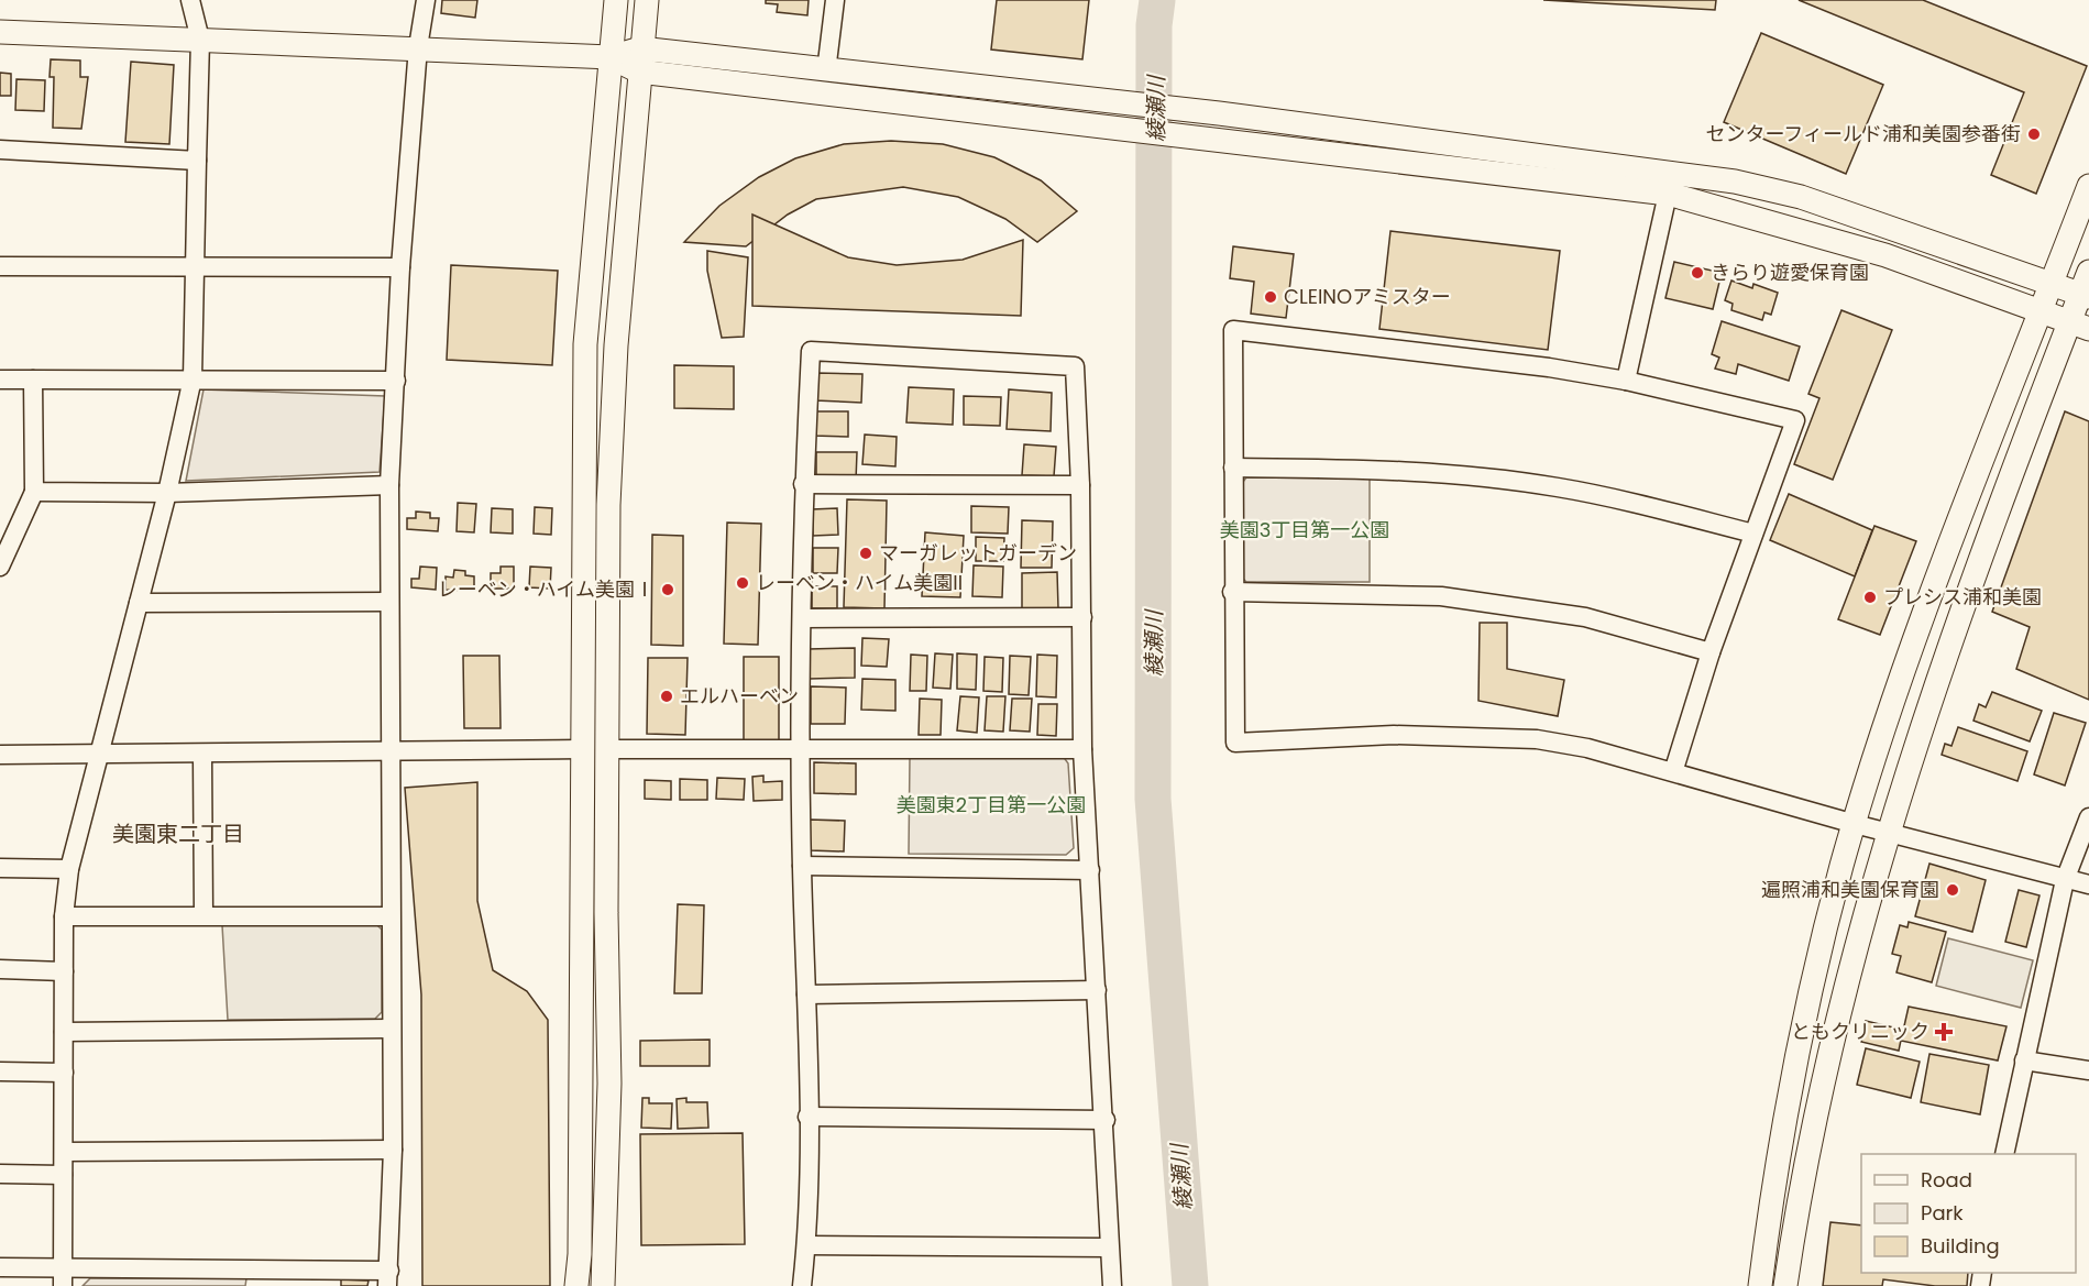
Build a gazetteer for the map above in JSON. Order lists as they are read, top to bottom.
{
  "districts": ["美園東二丁目"],
  "water": ["綾瀬川"],
  "parks": ["美園3丁目第一公園", "美園東2丁目第一公園"],
  "places": {
    "other": [
      "センターフィールド浦和美園参番街",
      "きらり遊愛保育園",
      "CLEINOアミスター",
      "マーガレットガーデン",
      "レーベン・ハイム美園II",
      "レーベン・ハイム美園Ⅰ",
      "プレシス浦和美園",
      "エルハーベン",
      "遍照浦和美園保育園"
    ],
    "health": ["ともクリニック"]
  },
  "legend": ["Road", "Park", "Building"]
}
